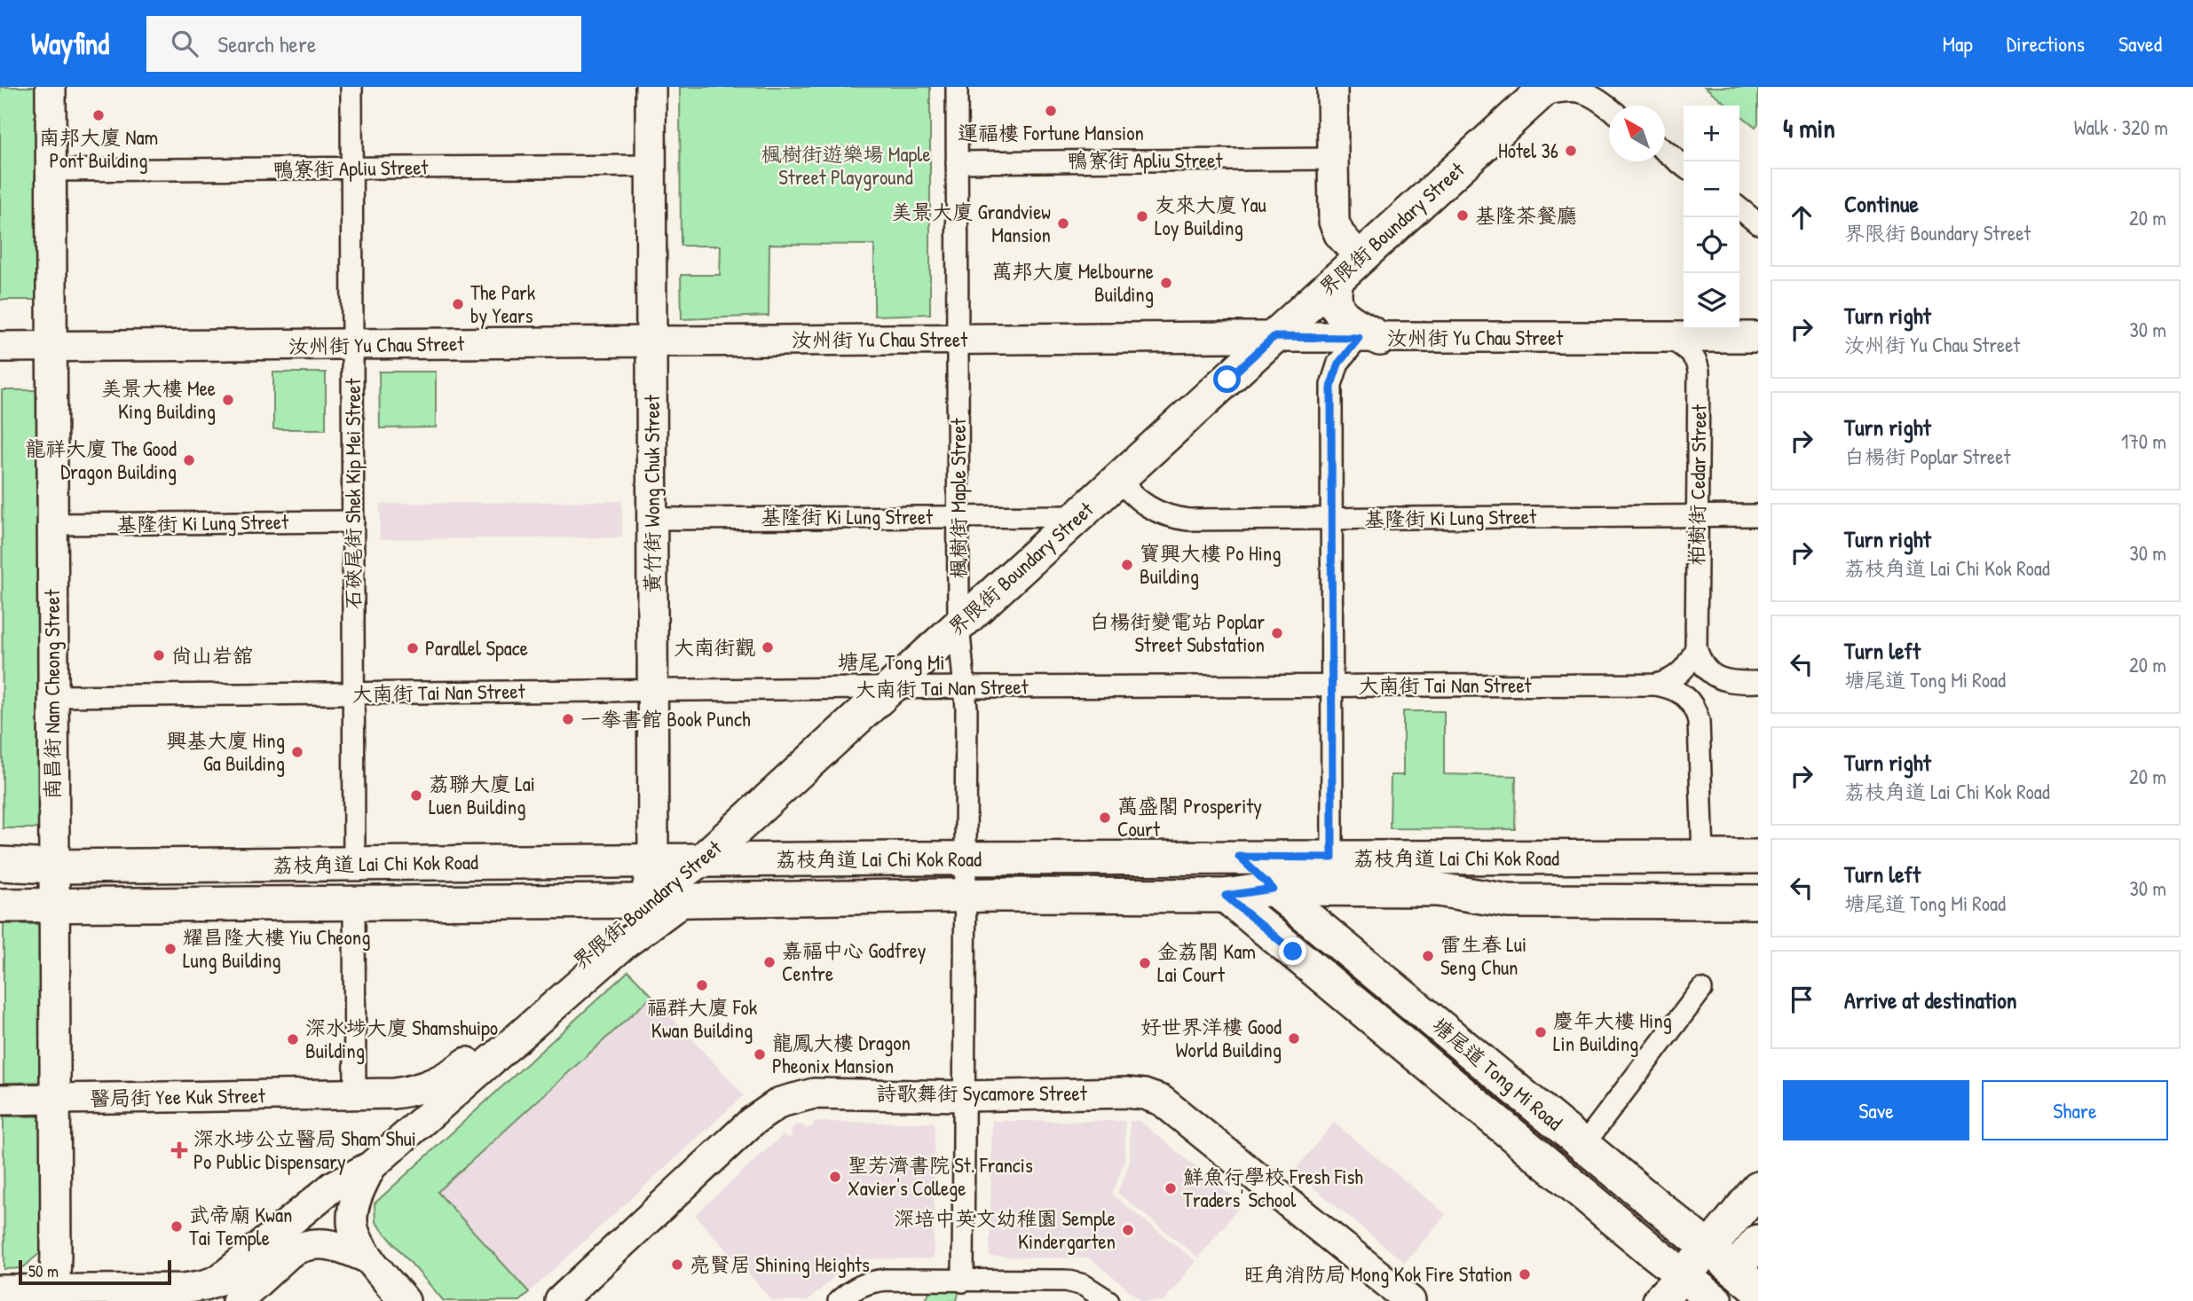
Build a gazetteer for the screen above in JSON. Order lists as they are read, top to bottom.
{
  "streets": {
    "main road": ["界限街 Boundary Street", "荔枝角道 Lai Chi Kok Road", "塘尾道 Tong Mi Road"],
    "street": [
      "鴨寮街 Apliu Street",
      "汝州街 Yu Chau Street",
      "柏樹街 Cedar Street",
      "石硤尾街 Shek Kip Mei Street",
      "黃竹街 Wong Chuk Street",
      "楓樹街 Maple Street",
      "基隆街 Ki Lung Street",
      "大南街 Tai Nan Street",
      "南昌街 Nam Cheong Street",
      "詩歌舞街 Sycamore Street",
      "醫局街 Yee Kuk Street"
    ]
  },
  "crossings": [
    ["鴨寮街 Apliu Street", "石硤尾街 Shek Kip Mei Street"],
    ["鴨寮街 Apliu Street", "黃竹街 Wong Chuk Street"],
    ["鴨寮街 Apliu Street", "楓樹街 Maple Street"],
    ["鴨寮街 Apliu Street", "南昌街 Nam Cheong Street"],
    ["界限街 Boundary Street", "汝州街 Yu Chau Street"],
    ["界限街 Boundary Street", "黃竹街 Wong Chuk Street"],
    ["界限街 Boundary Street", "楓樹街 Maple Street"],
    ["界限街 Boundary Street", "基隆街 Ki Lung Street"],
    ["界限街 Boundary Street", "大南街 Tai Nan Street"],
    ["界限街 Boundary Street", "南昌街 Nam Cheong Street"],
    ["界限街 Boundary Street", "荔枝角道 Lai Chi Kok Road"],
    ["界限街 Boundary Street", "醫局街 Yee Kuk Street"],
    ["汝州街 Yu Chau Street", "柏樹街 Cedar Street"],
    ["汝州街 Yu Chau Street", "石硤尾街 Shek Kip Mei Street"],
    ["汝州街 Yu Chau Street", "黃竹街 Wong Chuk Street"],
    ["汝州街 Yu Chau Street", "楓樹街 Maple Street"],
    ["汝州街 Yu Chau Street", "南昌街 Nam Cheong Street"],
    ["柏樹街 Cedar Street", "基隆街 Ki Lung Street"],
    ["柏樹街 Cedar Street", "大南街 Tai Nan Street"],
    ["石硤尾街 Shek Kip Mei Street", "基隆街 Ki Lung Street"],
    ["石硤尾街 Shek Kip Mei Street", "大南街 Tai Nan Street"],
    ["石硤尾街 Shek Kip Mei Street", "荔枝角道 Lai Chi Kok Road"],
    ["黃竹街 Wong Chuk Street", "基隆街 Ki Lung Street"],
    ["黃竹街 Wong Chuk Street", "大南街 Tai Nan Street"],
    ["黃竹街 Wong Chuk Street", "荔枝角道 Lai Chi Kok Road"],
    ["楓樹街 Maple Street", "基隆街 Ki Lung Street"],
    ["楓樹街 Maple Street", "大南街 Tai Nan Street"],
    ["楓樹街 Maple Street", "荔枝角道 Lai Chi Kok Road"],
    ["楓樹街 Maple Street", "詩歌舞街 Sycamore Street"],
    ["基隆街 Ki Lung Street", "南昌街 Nam Cheong Street"],
    ["大南街 Tai Nan Street", "南昌街 Nam Cheong Street"],
    ["南昌街 Nam Cheong Street", "荔枝角道 Lai Chi Kok Road"],
    ["南昌街 Nam Cheong Street", "醫局街 Yee Kuk Street"],
    ["荔枝角道 Lai Chi Kok Road", "塘尾道 Tong Mi Road"]
  ],
  "districts": ["塘尾 Tong Mi"],
  "parks": ["楓樹街遊樂場 Maple Street Playground"],
  "places": {
    "other": [
      "運福樓 Fortune Mansion",
      "南邦大廈 Nam Pont Building",
      "Hotel 36",
      "基隆茶餐廳",
      "友來大廈 Yau Loy Building",
      "美景大廈 Grandview Mansion",
      "萬邦大廈 Melbourne Building",
      "The Park by Years",
      "美景大樓 Mee King Building",
      "龍祥大廈 The Good Dragon Building",
      "寶興大樓 Po Hing Building",
      "白楊街變電站 Poplar Street Substation",
      "大南街觀",
      "Parallel Space",
      "尚山岩舘",
      "一拳書館 Book Punch",
      "興基大廈 Hing Ga Building",
      "荔聯大廈 Lai Luen Building",
      "萬盛閣 Prosperity Court",
      "耀昌隆大樓 Yiu Cheong Lung Building",
      "雷生春 Lui Seng Chun",
      "嘉福中心 Godfrey Centre",
      "金荔閣 Kam Lai Court",
      "福群大廈 Fok Kwan Building",
      "慶年大樓 Hing Lin Building",
      "好世界洋樓 Good World Building",
      "深水埗大廈 Shamshuipo Building",
      "龍鳳大樓 Dragon Pheonix Mansion",
      "聖芳濟書院 St. Francis Xavier's College",
      "鮮魚行學校 Fresh Fish Traders' School",
      "武帝廟 Kwan Tai Temple",
      "深培中英文幼稚園 Semple Kindergarten",
      "亮賢居 Shining Heights",
      "旺角消防局 Mong Kok Fire Station"
    ],
    "health": ["深水埗公立醫局 Sham Shui Po Public Dispensary"]
  },
  "scale_bar": "50 m",
  "north": "top left",
  "page": {
    "header": "Wayfind",
    "search": "Search here",
    "nav": ["Map", "Directions", "Saved"],
    "heading": ["4 min", "Walk · 320 m"],
    "map_buttons": ["+", "−"],
    "list": [
      ["Continue", "界限街 Boundary Street", "20 m"],
      ["Turn right", "汝州街 Yu Chau Street", "30 m"],
      ["Turn right", "白楊街 Poplar Street", "170 m"],
      ["Turn right", "荔枝角道 Lai Chi Kok Road", "30 m"],
      ["Turn left", "塘尾道 Tong Mi Road", "20 m"],
      ["Turn right", "荔枝角道 Lai Chi Kok Road", "20 m"],
      ["Turn left", "塘尾道 Tong Mi Road", "30 m"],
      "Arrive at destination"
    ],
    "buttons": ["Save", "Share"],
    "scale": "50 m"
  }
}
